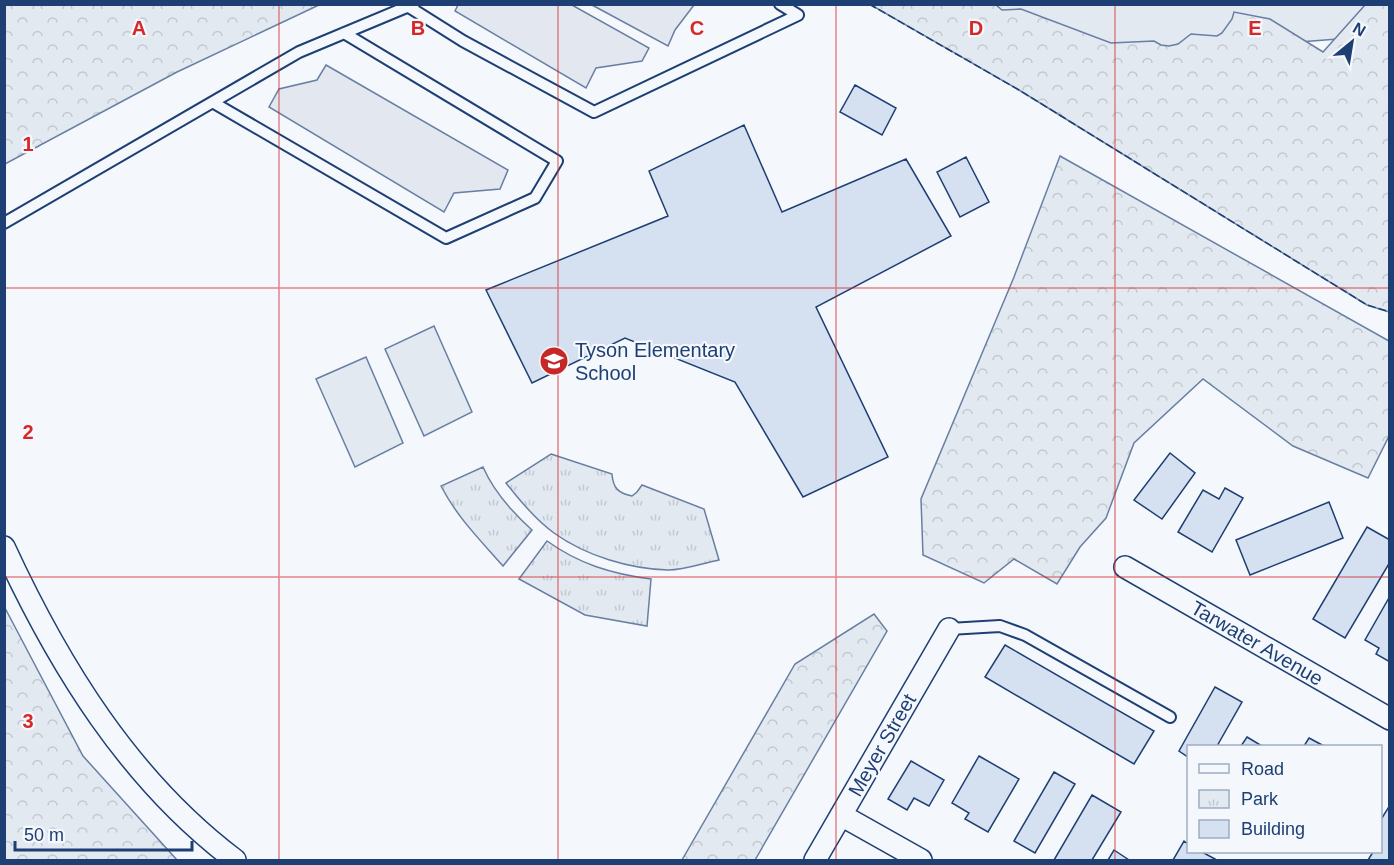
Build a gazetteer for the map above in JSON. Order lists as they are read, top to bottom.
{
  "streets": {
    "street": ["Tarwater Avenue", "Meyer Street"]
  },
  "places": {
    "school or university": ["Tyson Elementary School"]
  },
  "legend": ["Road", "Park", "Building"],
  "scale_bar": "50 m",
  "north": "top right",
  "grid": {
    "columns": [
      "A",
      "B",
      "C",
      "D",
      "E"
    ],
    "rows": ["1", "2", "3"]
  }
}
